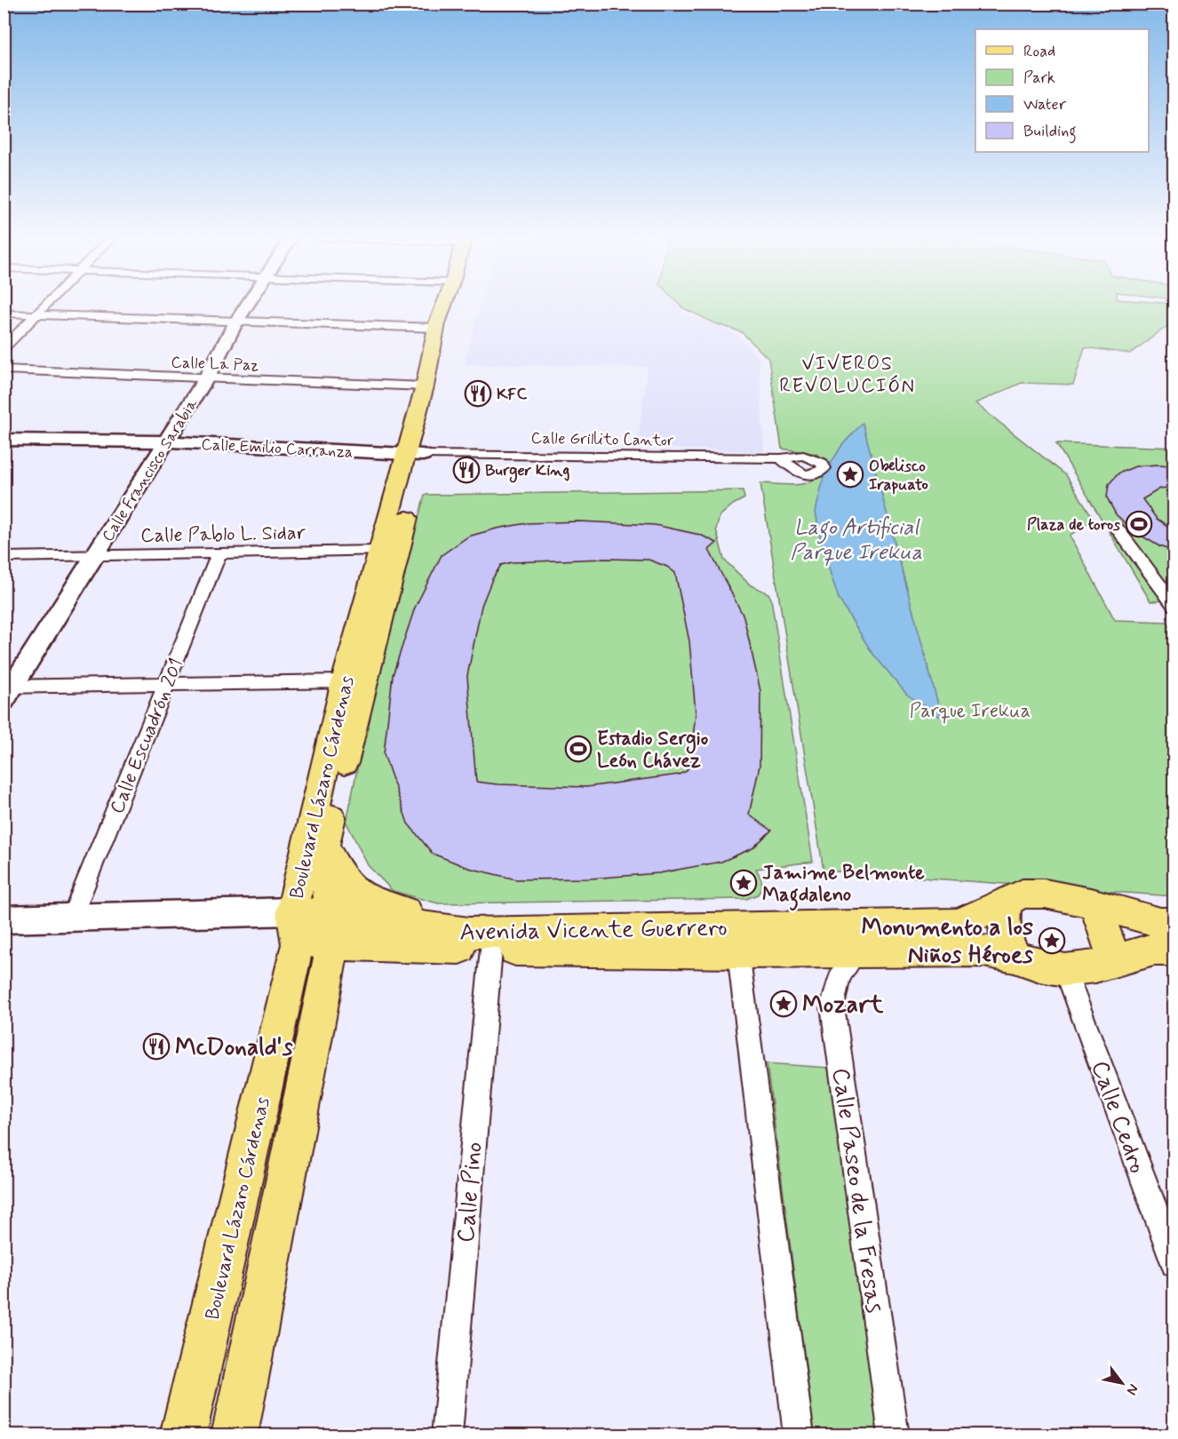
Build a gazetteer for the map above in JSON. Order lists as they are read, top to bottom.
{
  "streets": {
    "main road": ["Boulevard Lázaro Cárdenas", "Avenida Vicente Guerrero"],
    "street": [
      "Calle La Paz",
      "Calle Grillito Cantor",
      "Calle Emilio Carranza",
      "Calle Francisco Sarabia",
      "Calle Pablo L. Sidar",
      "Calle Escuadrón 201",
      "Calle Cedro",
      "Calle Paseo de la Fresas",
      "Calle Pino"
    ]
  },
  "crossings": [
    ["Calle La Paz", "Calle Francisco Sarabia"],
    ["Calle La Paz", "Boulevard Lázaro Cárdenas"],
    ["Calle Grillito Cantor", "Calle Emilio Carranza"],
    ["Calle Grillito Cantor", "Boulevard Lázaro Cárdenas"],
    ["Calle Emilio Carranza", "Calle Francisco Sarabia"],
    ["Calle Emilio Carranza", "Boulevard Lázaro Cárdenas"],
    ["Calle Francisco Sarabia", "Calle Pablo L. Sidar"],
    ["Calle Pablo L. Sidar", "Calle Escuadrón 201"],
    ["Calle Pablo L. Sidar", "Boulevard Lázaro Cárdenas"],
    ["Calle Escuadrón 201", "Avenida Vicente Guerrero"],
    ["Boulevard Lázaro Cárdenas", "Avenida Vicente Guerrero"],
    ["Avenida Vicente Guerrero", "Calle Cedro"],
    ["Avenida Vicente Guerrero", "Calle Paseo de la Fresas"],
    ["Avenida Vicente Guerrero", "Calle Pino"]
  ],
  "districts": ["VIVEROS REVOLUCIÓN"],
  "water": ["Lago Artificial Parque Irekua"],
  "parks": ["Parque Irekua"],
  "places": {
    "restaurant": ["KFC", "Burger King", "McDonald's"],
    "place": [
      "Obelisco Irapuato",
      "Jamime Belmonte Magdaleno",
      "Monumento a los Niños Héroes",
      "Mozart"
    ],
    "sports": ["Plaza de toros", "Estadio Sergio León Chávez"]
  },
  "legend": [
    "Road",
    "Park",
    "Water",
    "Building"
  ],
  "north": "bottom right"
}
